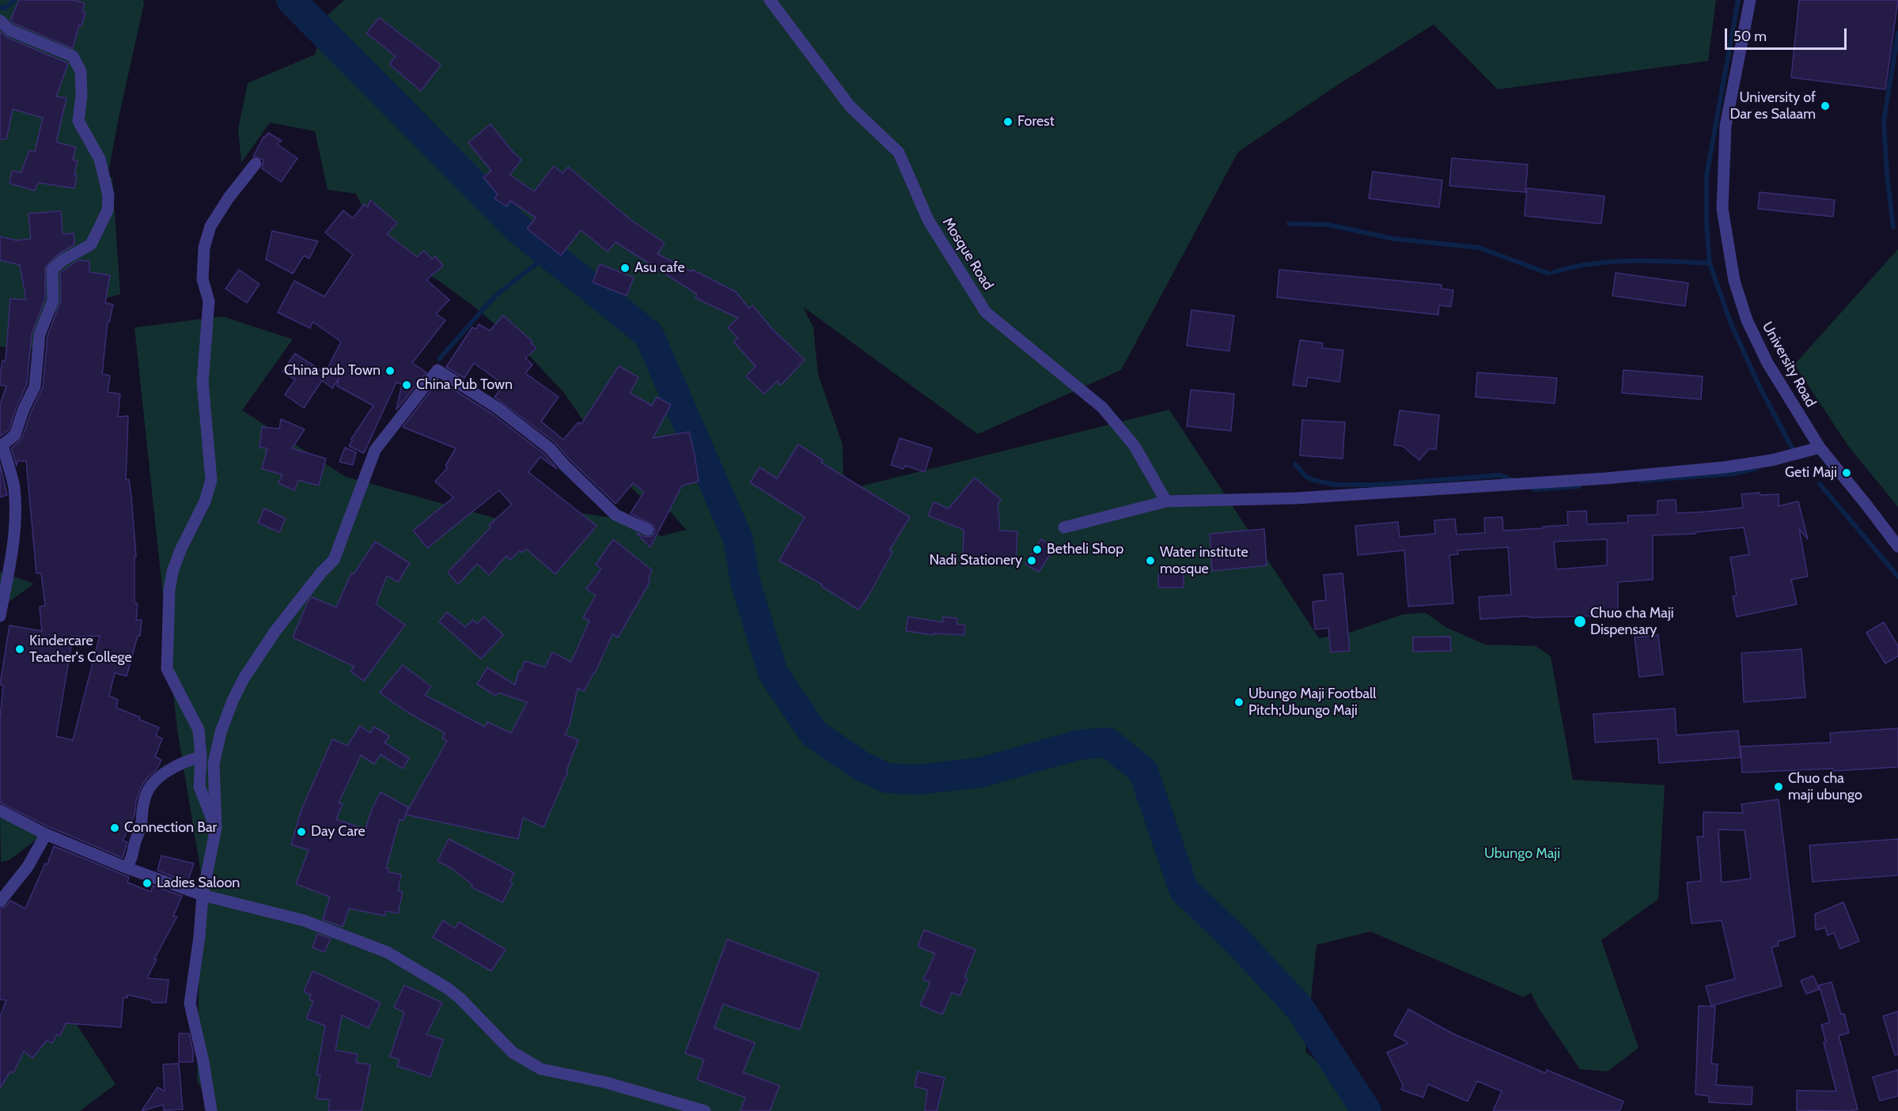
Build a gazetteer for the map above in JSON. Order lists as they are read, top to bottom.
{
  "streets": {
    "street": ["Mosque Road", "University Road"]
  },
  "parks": ["Ubungo Maji"],
  "places": [
    "University of Dar es Salaam",
    "Forest",
    "Asu cafe",
    "China pub Town",
    "China Pub Town",
    "Geti Maji",
    "Betheli Shop",
    "Nadi Stationery",
    "Water institute mosque",
    "Chuo cha Maji Dispensary",
    "Kindercare Teacher's College",
    "Ubungo Maji Football Pitch;Ubungo Maji",
    "Chuo cha maji ubungo",
    "Connection Bar",
    "Day Care",
    "Ladies Saloon"
  ],
  "scale_bar": "50 m"
}
